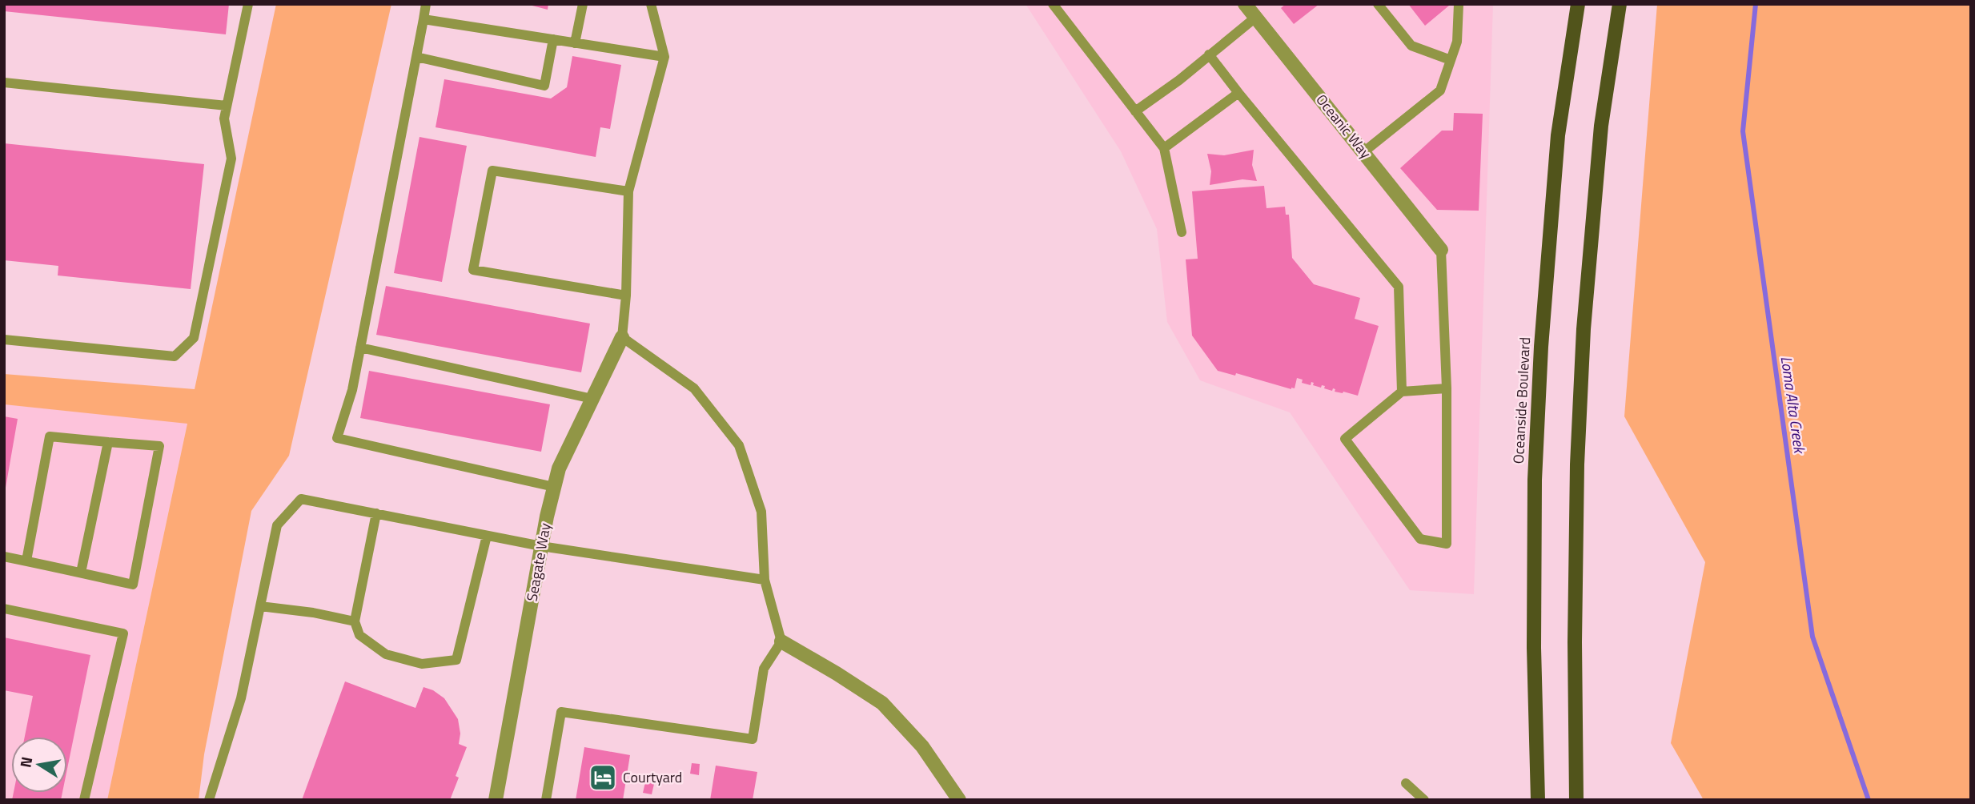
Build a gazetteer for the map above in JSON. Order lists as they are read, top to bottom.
{
  "streets": {
    "main road": ["Oceanside Boulevard"],
    "street": ["Oceanic Way", "Seagate Way"]
  },
  "water": ["Loma Alta Creek"],
  "places": {
    "hotel": ["Courtyard"]
  },
  "north": "left"
}
